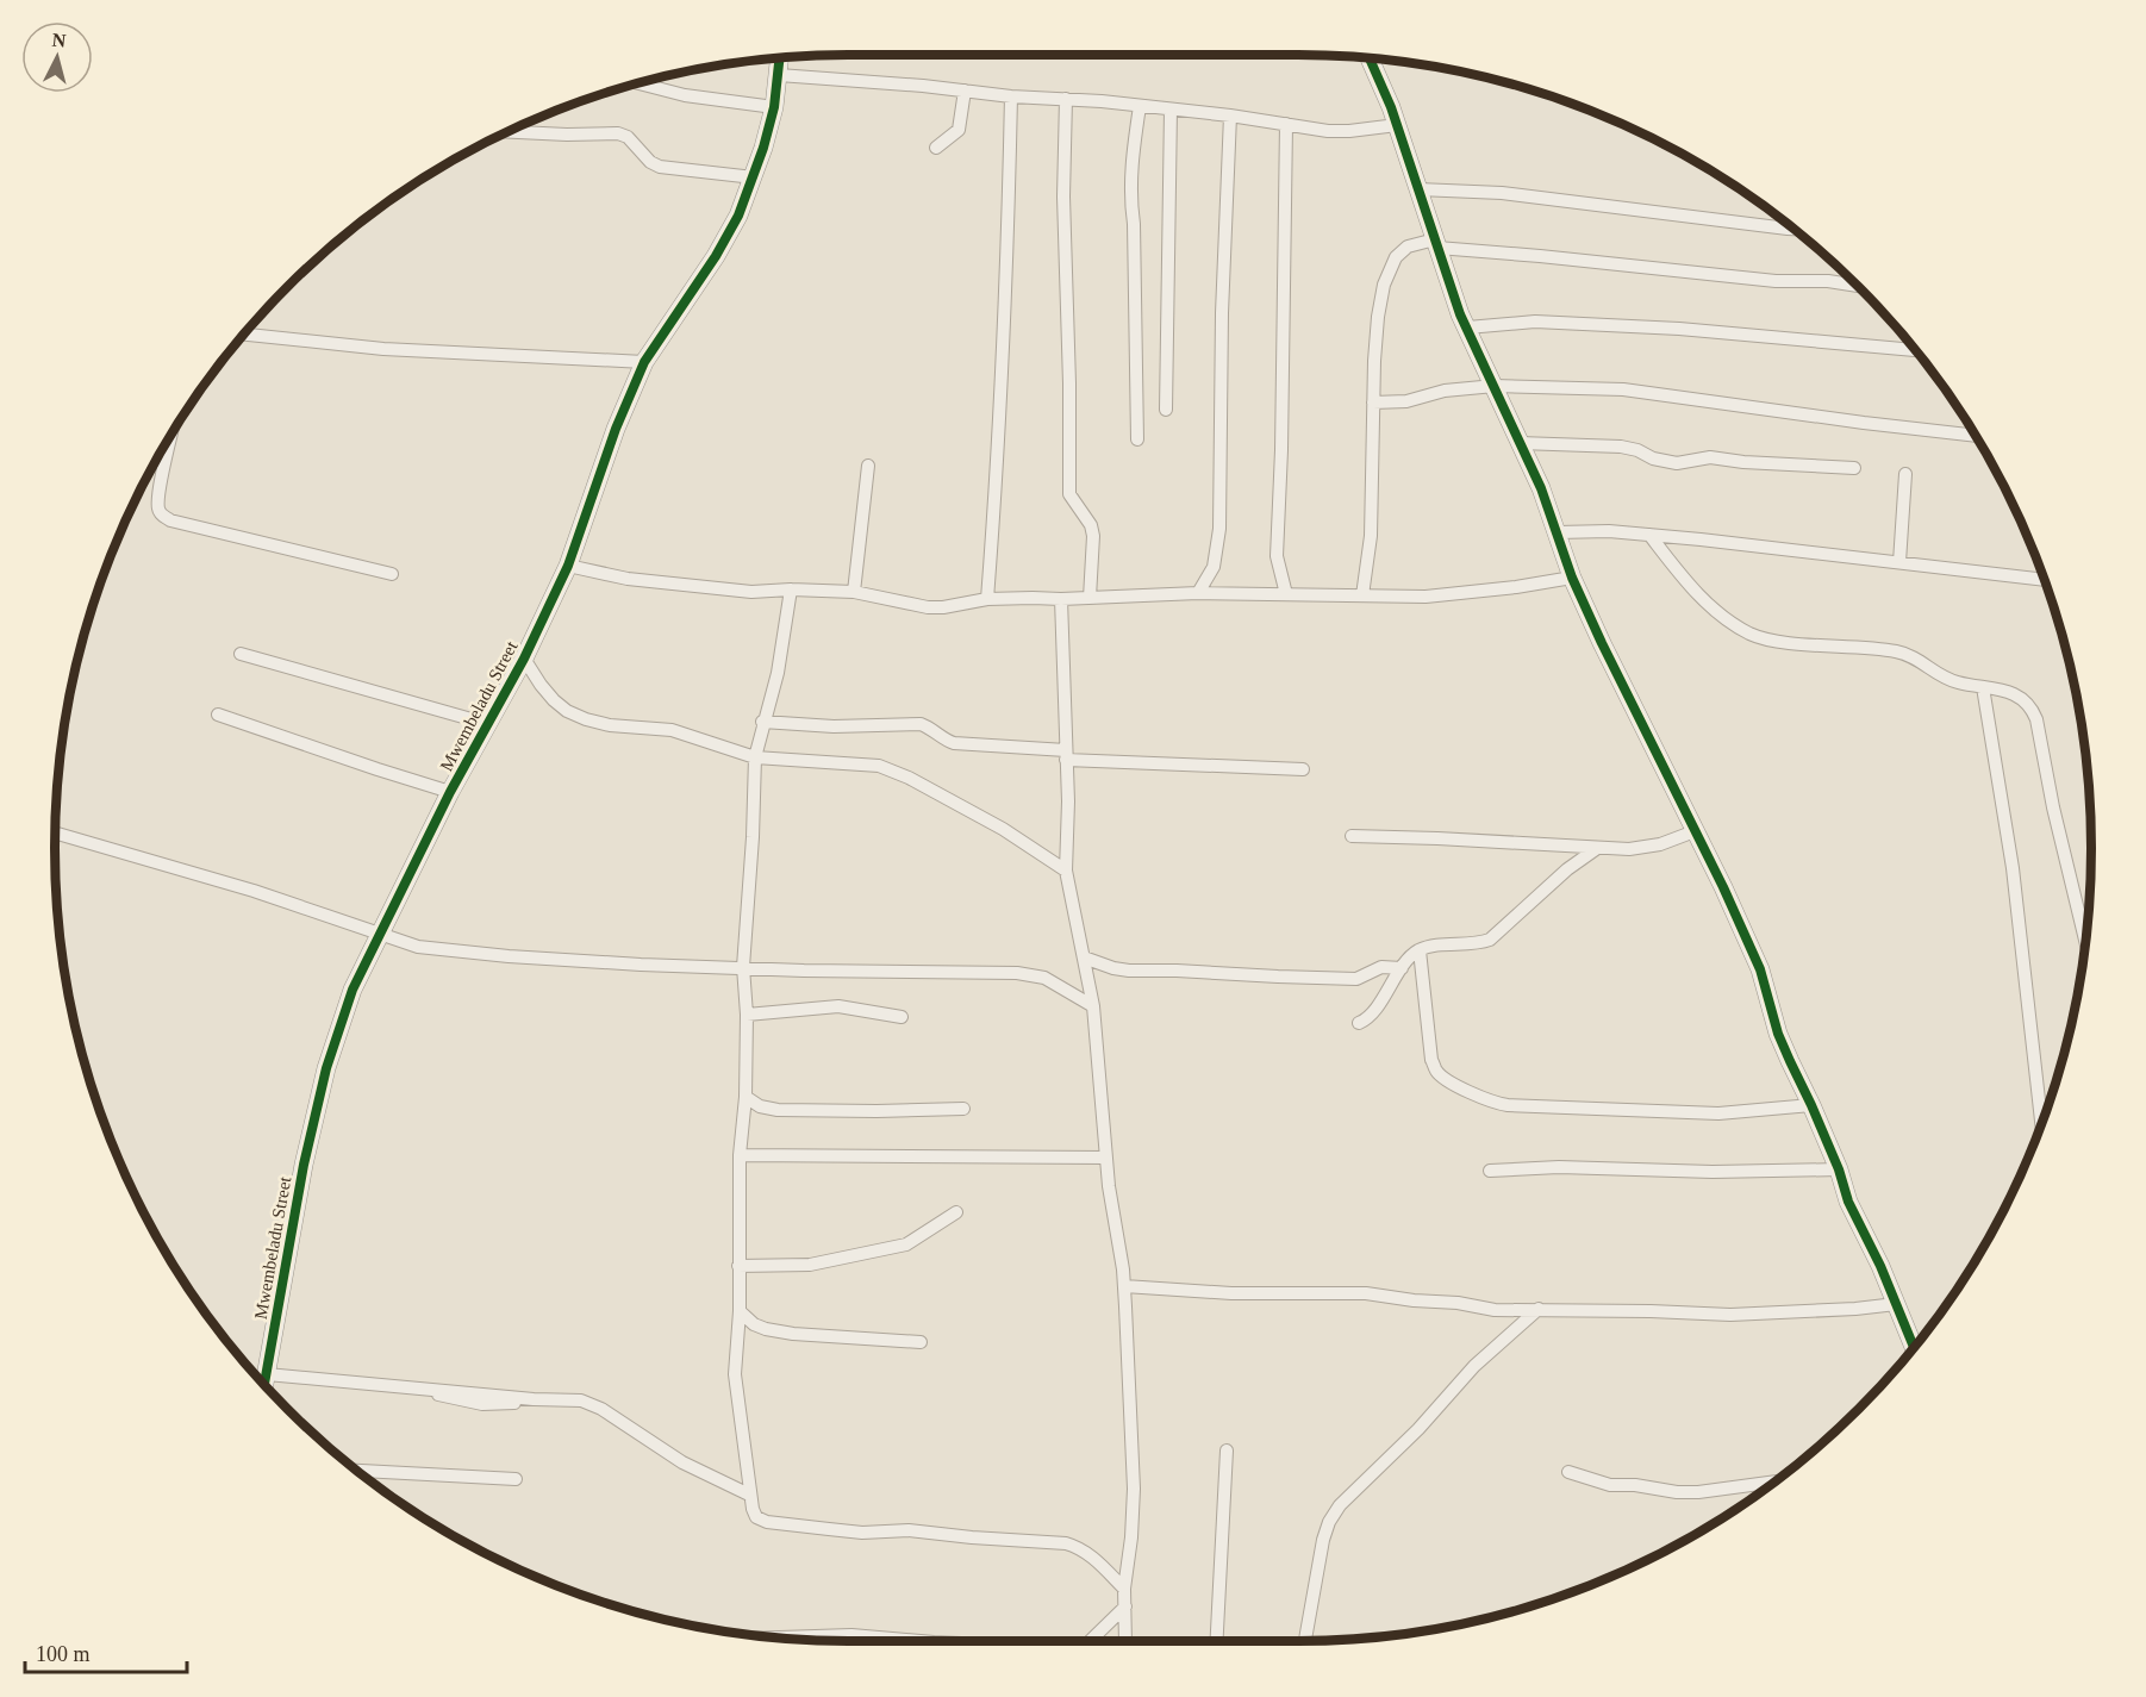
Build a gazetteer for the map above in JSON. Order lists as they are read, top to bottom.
{
  "streets": {
    "street": ["Mwembeladu Street"]
  },
  "scale_bar": "100 m",
  "north": "top"
}
